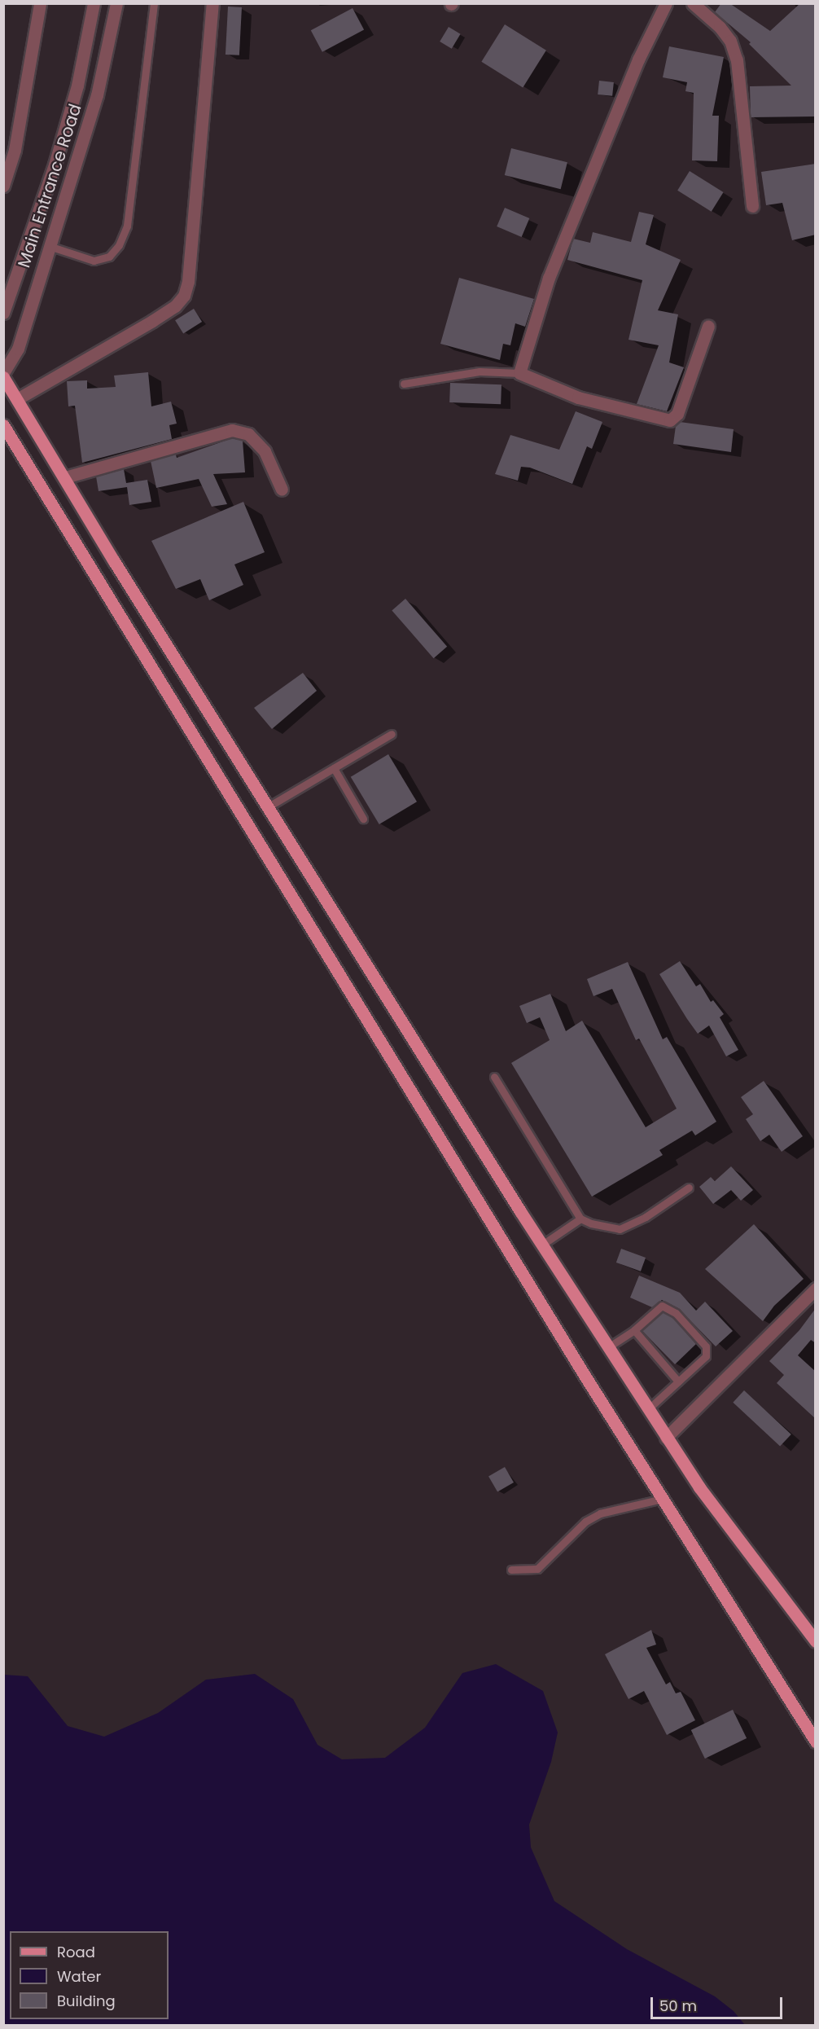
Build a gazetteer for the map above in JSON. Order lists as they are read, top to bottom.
{
  "streets": {
    "street": ["Main Entrance Road"]
  },
  "legend": ["Road", "Water", "Building"],
  "scale_bar": "50 m"
}
